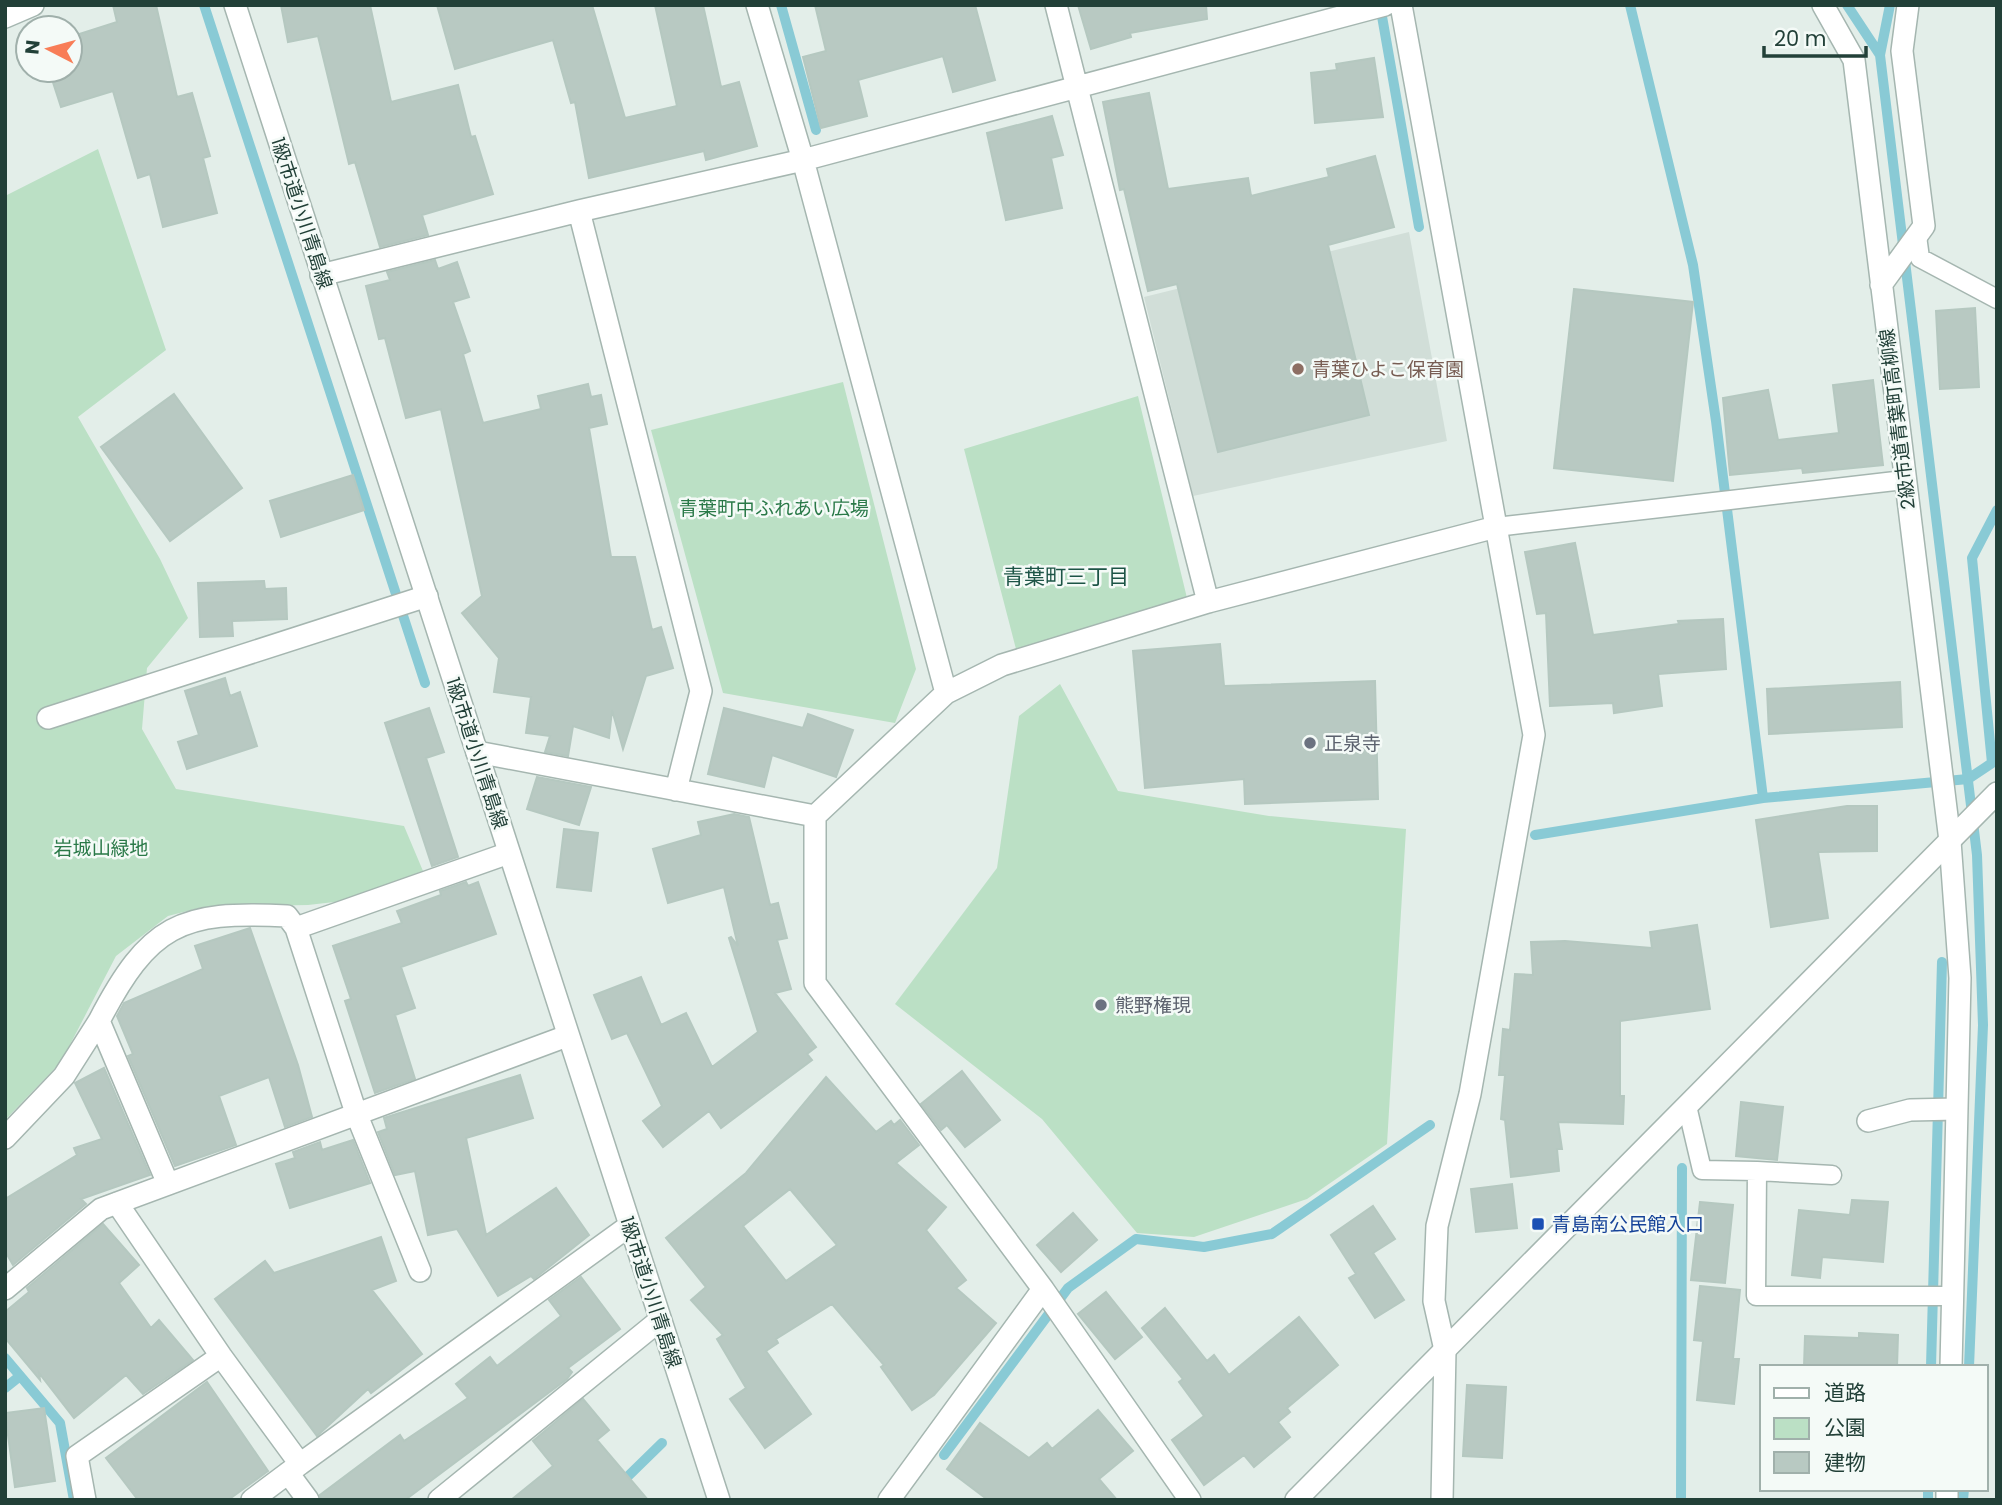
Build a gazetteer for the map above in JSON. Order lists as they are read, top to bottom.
{
  "streets": {
    "street": ["1級市道小川青島線", "2級市道青葉町高柳線"]
  },
  "districts": ["青葉町三丁目"],
  "parks": ["青葉町中ふれあい広場", "岩城山緑地"],
  "places": {
    "other": ["青葉ひよこ保育園", "正泉寺", "熊野権現"],
    "transit": ["青島南公民館入口"]
  },
  "legend": ["道路", "公園", "建物"],
  "scale_bar": "20 m",
  "north": "left"
}
